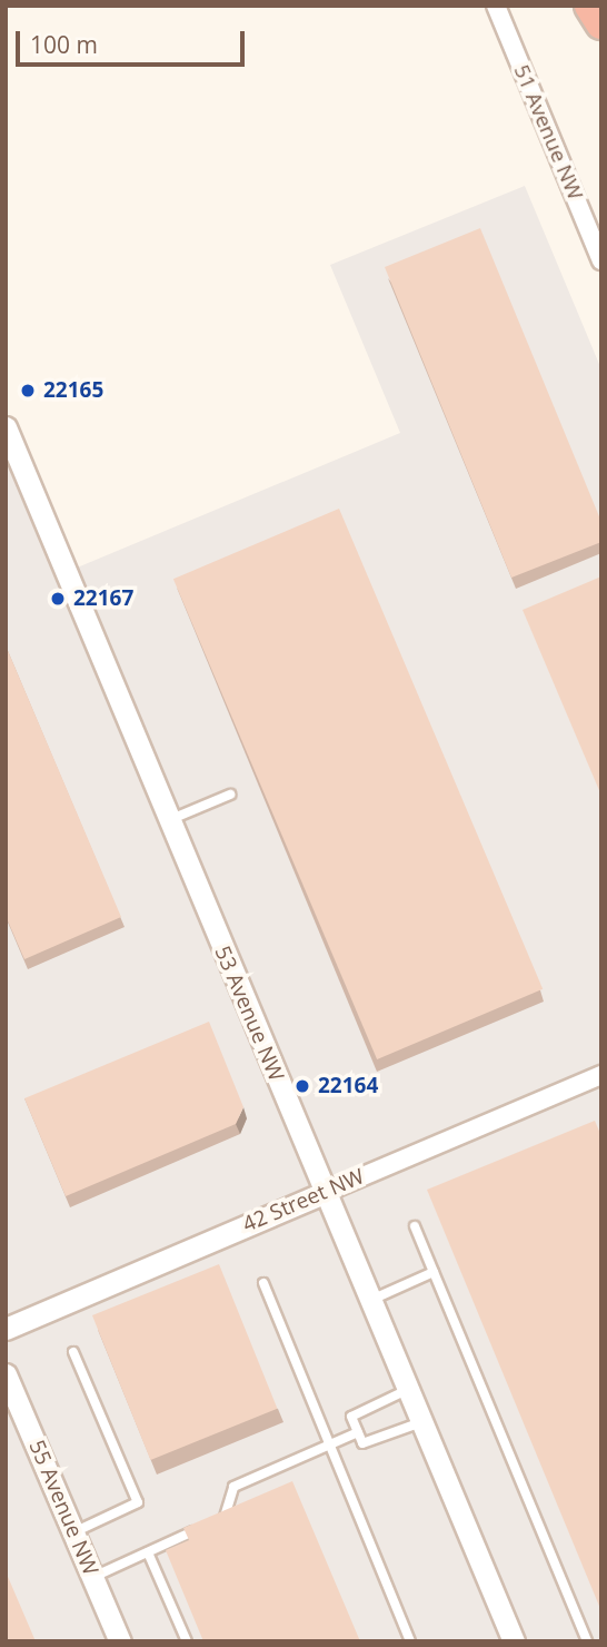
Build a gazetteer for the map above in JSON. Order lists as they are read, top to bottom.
{
  "streets": {
    "street": [
      "51 Avenue NW",
      "53 Avenue NW",
      "42 Street NW",
      "55 Avenue NW"
    ]
  },
  "crossings": [
    ["53 Avenue NW", "42 Street NW"]
  ],
  "places": ["22165", "22167", "22164"],
  "scale_bar": "100 m"
}
